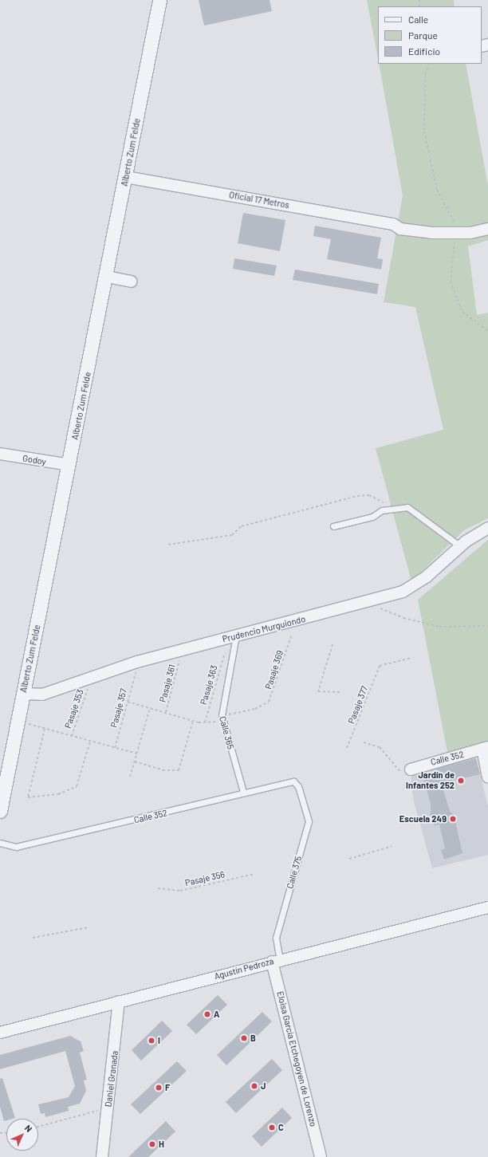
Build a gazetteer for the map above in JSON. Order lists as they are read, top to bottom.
{
  "streets": {
    "street": [
      "Alberto Zum Felde",
      "Oficial 17 Metros",
      "Godoy",
      "Prudencio Murguiondo",
      "Calle 352",
      "Agustín Pedroza",
      "Eloisa García Etchegoyen de Lorenzo",
      "Daniel Granada"
    ],
    "lane": ["Calle 365", "Calle 375"],
    "path": [
      "Pasaje 369",
      "Pasaje 361",
      "Pasaje 363",
      "Pasaje 377",
      "Pasaje 357",
      "Pasaje 353",
      "Pasaje 356"
    ]
  },
  "crossings": [
    ["Alberto Zum Felde", "Oficial 17 Metros"],
    ["Alberto Zum Felde", "Godoy"],
    ["Alberto Zum Felde", "Prudencio Murguiondo"],
    ["Prudencio Murguiondo", "Calle 365"],
    ["Pasaje 369", "Calle 365"],
    ["Calle 365", "Calle 352"],
    ["Calle 352", "Calle 375"],
    ["Calle 375", "Agustín Pedroza"],
    ["Calle 375", "Eloisa García Etchegoyen de Lorenzo"],
    ["Agustín Pedroza", "Eloisa García Etchegoyen de Lorenzo"],
    ["Agustín Pedroza", "Daniel Granada"]
  ],
  "places": [
    "Jardín de Infantes 252",
    "Escuela 249",
    "A",
    "B",
    "I",
    "J",
    "F",
    "C",
    "H"
  ],
  "legend": ["Calle", "Parque", "Edificio"],
  "north": "top right"
}
